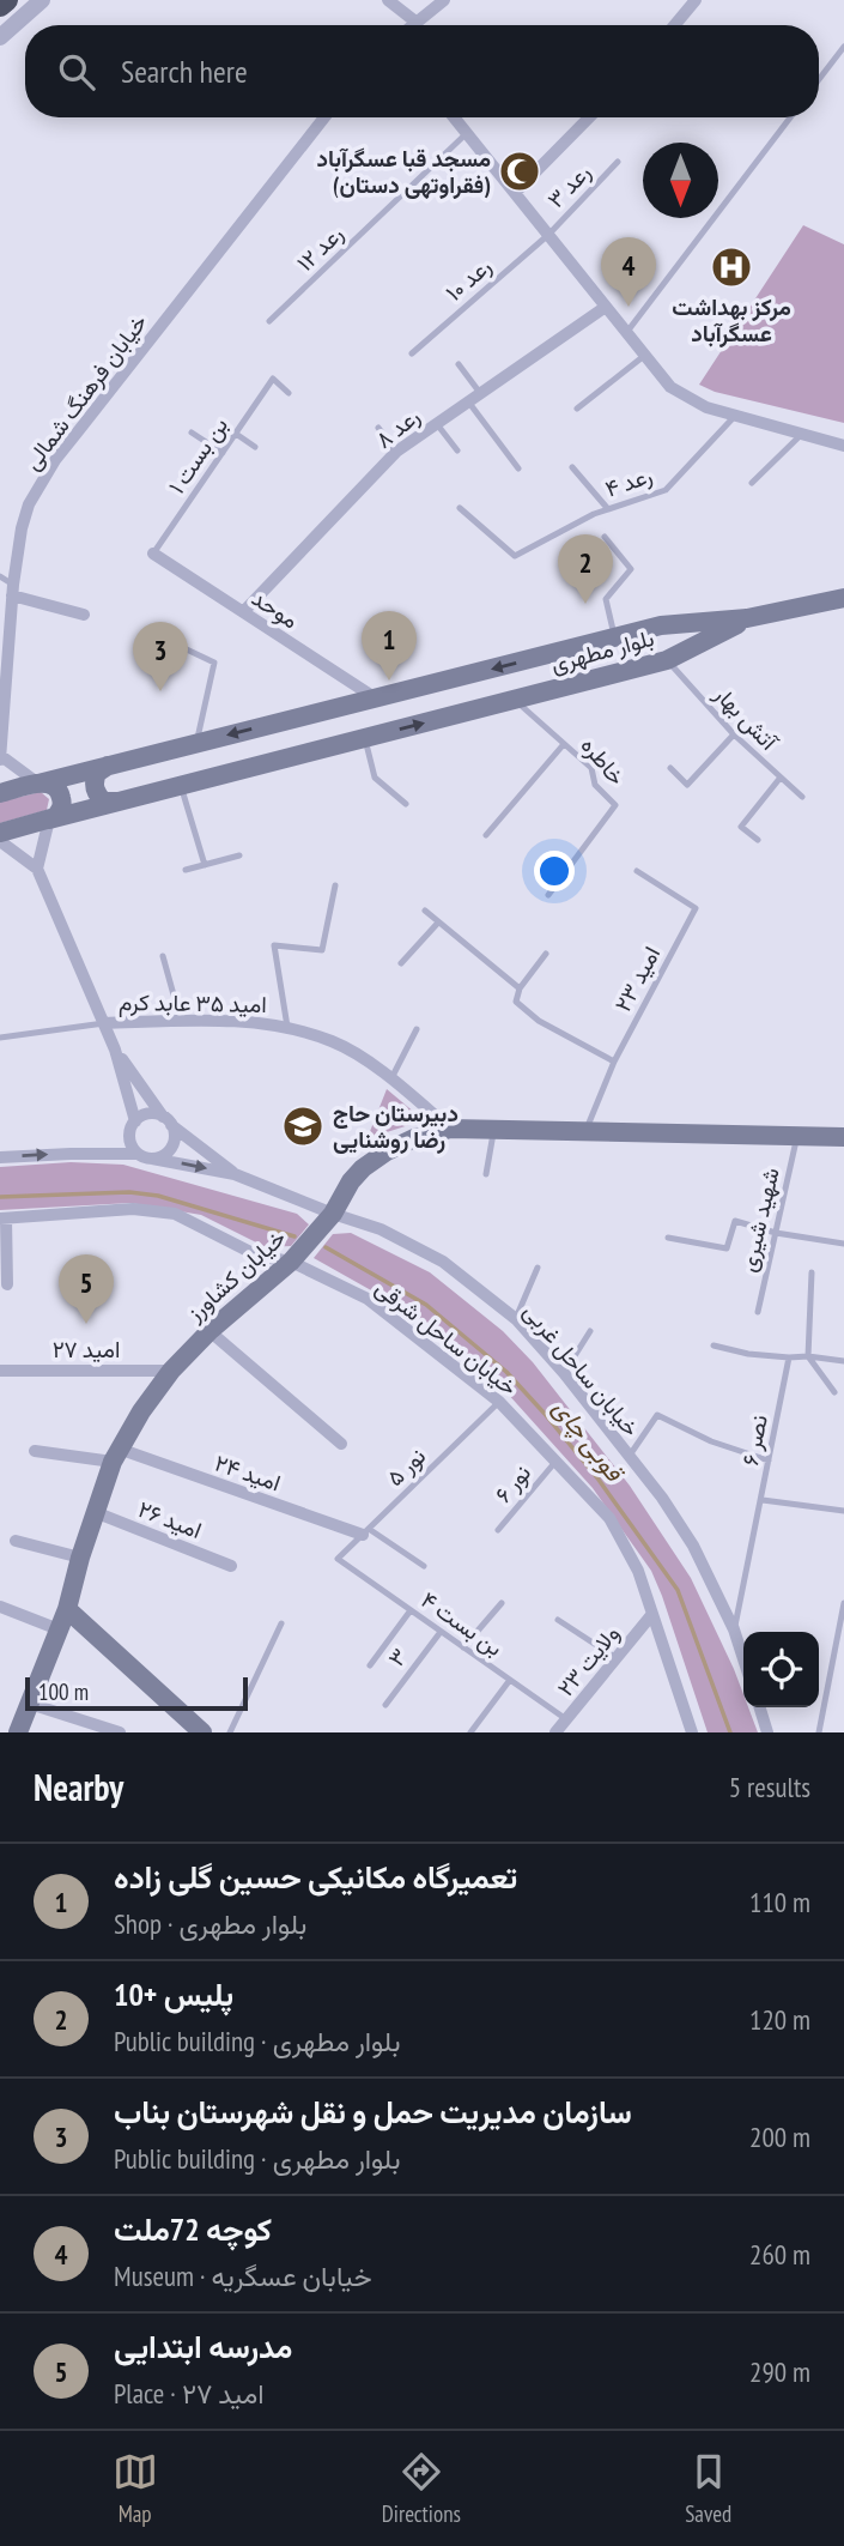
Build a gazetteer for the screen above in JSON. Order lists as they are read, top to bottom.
{
  "streets": {
    "main road": ["بلوار مطهری", "خیابان کشاورز"],
    "street": [
      "خیابان فرهنگ شمالی",
      "رعد ۸",
      "موحد",
      "امید ۳۵ عابد کرم",
      "خیابان ساحل شرقی",
      "امید ۲۷",
      "خیابان ساحل غربی",
      "امید ۲۴",
      "امید ۲۶",
      "ولایت ۲۳"
    ],
    "lane": [
      "رعد ۳",
      "رعد ۱۲",
      "رعد ۱۰",
      "بن بست ۱",
      "رعد ۴",
      "آتش بهار",
      "خاطره",
      "امید ۲۳",
      "شهید شیری",
      "نصر ۶",
      "نور ۵",
      "نور ۶",
      "بن بست ۴",
      "۳"
    ]
  },
  "crossings": [
    ["رعد ۳", "رعد ۱۰"],
    ["خیابان فرهنگ شمالی", "بلوار مطهری"],
    ["رعد ۸", "موحد"],
    ["بن بست ۱", "موحد"],
    ["موحد", "بلوار مطهری"],
    ["بلوار مطهری", "آتش بهار"],
    ["بلوار مطهری", "خاطره"],
    ["امید ۲۳", "خیابان کشاورز"],
    ["امید ۳۵ عابد کرم", "خیابان کشاورز"],
    ["شهید شیری", "خیابان کشاورز"],
    ["خیابان کشاورز", "خیابان ساحل شرقی"],
    ["خیابان کشاورز", "امید ۲۷"],
    ["خیابان کشاورز", "خیابان ساحل غربی"],
    ["خیابان کشاورز", "امید ۲۴"],
    ["خیابان کشاورز", "امید ۲۶"],
    ["خیابان ساحل شرقی", "نور ۵"],
    ["خیابان ساحل شرقی", "نور ۶"],
    ["خیابان ساحل شرقی", "ولایت ۲۳"],
    ["خیابان ساحل غربی", "نصر ۶"],
    ["نور ۵", "امید ۲۴"],
    ["نور ۵", "بن بست ۴"],
    ["بن بست ۴", "۳"],
    ["بن بست ۴", "ولایت ۲۳"]
  ],
  "water": ["قوبی چای"],
  "places": {
    "mosque": ["مسجد قبا عسگرآباد (فقراوتهی دستان)"],
    "hospital": ["مرکز بهداشت عسگرآباد"],
    "school or university": ["دبیرستان حاج رضا روشنایی"]
  },
  "scale_bar": "100 m",
  "north": "bottom",
  "page": {
    "search": "Search here",
    "pins": [
      "4",
      "2",
      "1",
      "3",
      "5"
    ],
    "scale": "100 m",
    "heading": ["Nearby", "5 results"],
    "list": [
      {
        "mark": "1",
        "name": "تعمیرگاه مکانیکی حسین گلی زاده",
        "note": "Shop · بلوار مطهری",
        "value": "110 m"
      },
      {
        "mark": "2",
        "name": "پلیس +10",
        "note": "Public building · بلوار مطهری",
        "value": "120 m"
      },
      {
        "mark": "3",
        "name": "سازمان مدیریت حمل و نقل شهرستان بناب",
        "note": "Public building · بلوار مطهری",
        "value": "200 m"
      },
      {
        "mark": "4",
        "name": "کوچه 72ملت",
        "note": "Museum · خیابان عسگریه",
        "value": "260 m"
      },
      {
        "mark": "5",
        "name": "مدرسه ابتدایی",
        "note": "Place · امید ۲۷",
        "value": "290 m"
      }
    ],
    "nav": ["Map", "Directions", "Saved"]
  }
}
